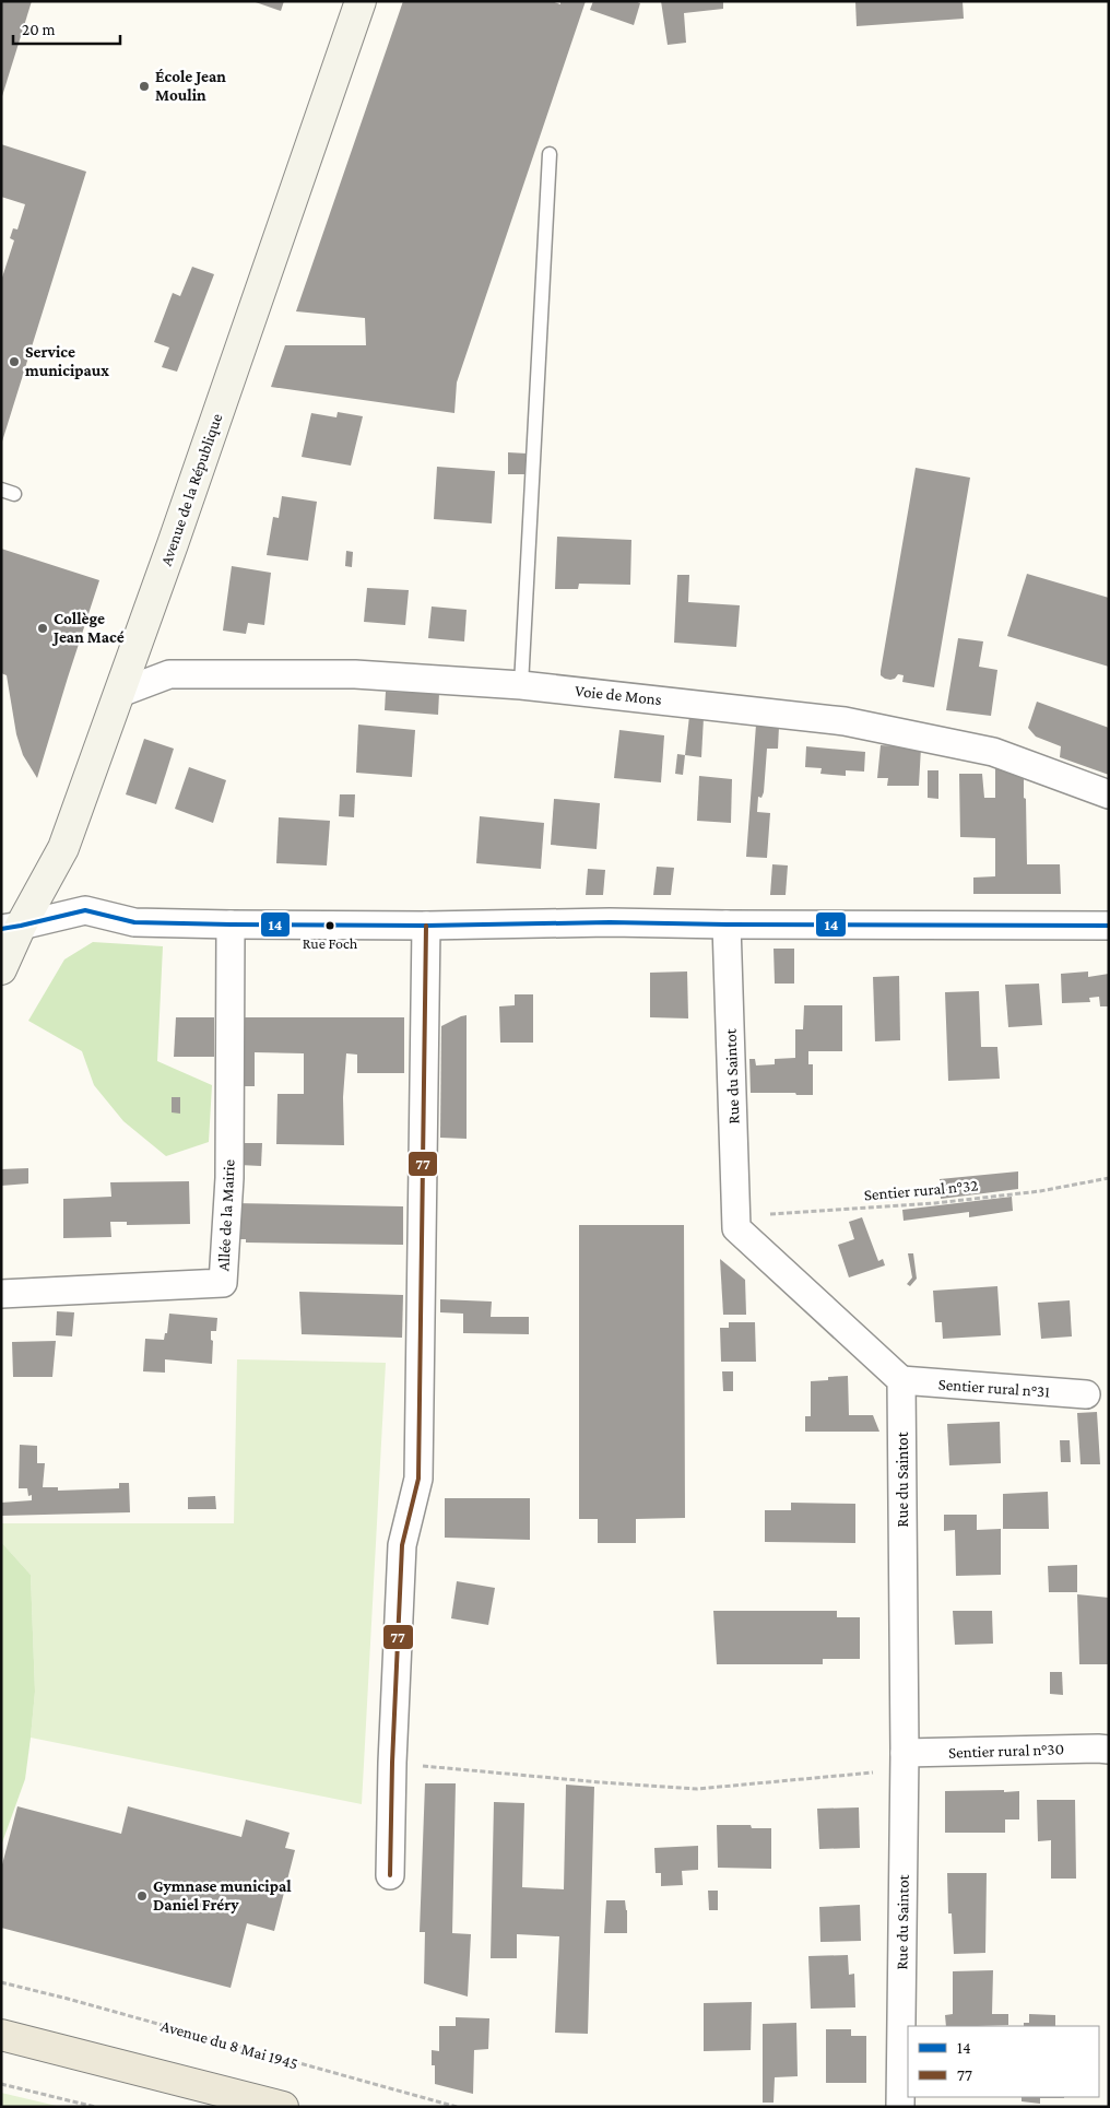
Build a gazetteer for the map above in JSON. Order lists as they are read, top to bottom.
{
  "streets": {
    "main road": ["Avenue de la République"],
    "street": [
      "Voie de Mons",
      "Rue du Saintot",
      "Allée de la Mairie",
      "Sentier rural n°31",
      "Sentier rural n°30"
    ],
    "path": ["Sentier rural n°32", "Avenue du 8 Mai 1945"]
  },
  "crossings": [
    ["Avenue de la République", "Voie de Mons"],
    ["Rue du Saintot", "Sentier rural n°32"],
    ["Rue du Saintot", "Sentier rural n°31"],
    ["Rue du Saintot", "Sentier rural n°30"]
  ],
  "places": [
    "École Jean Moulin",
    "Service municipaux",
    "Collège Jean Macé",
    "Rue Foch",
    "Gymnase municipal Daniel Fréry"
  ],
  "lines": ["transit line 14", "transit line 77"],
  "legend": ["14", "77"],
  "scale_bar": "20 m"
}
